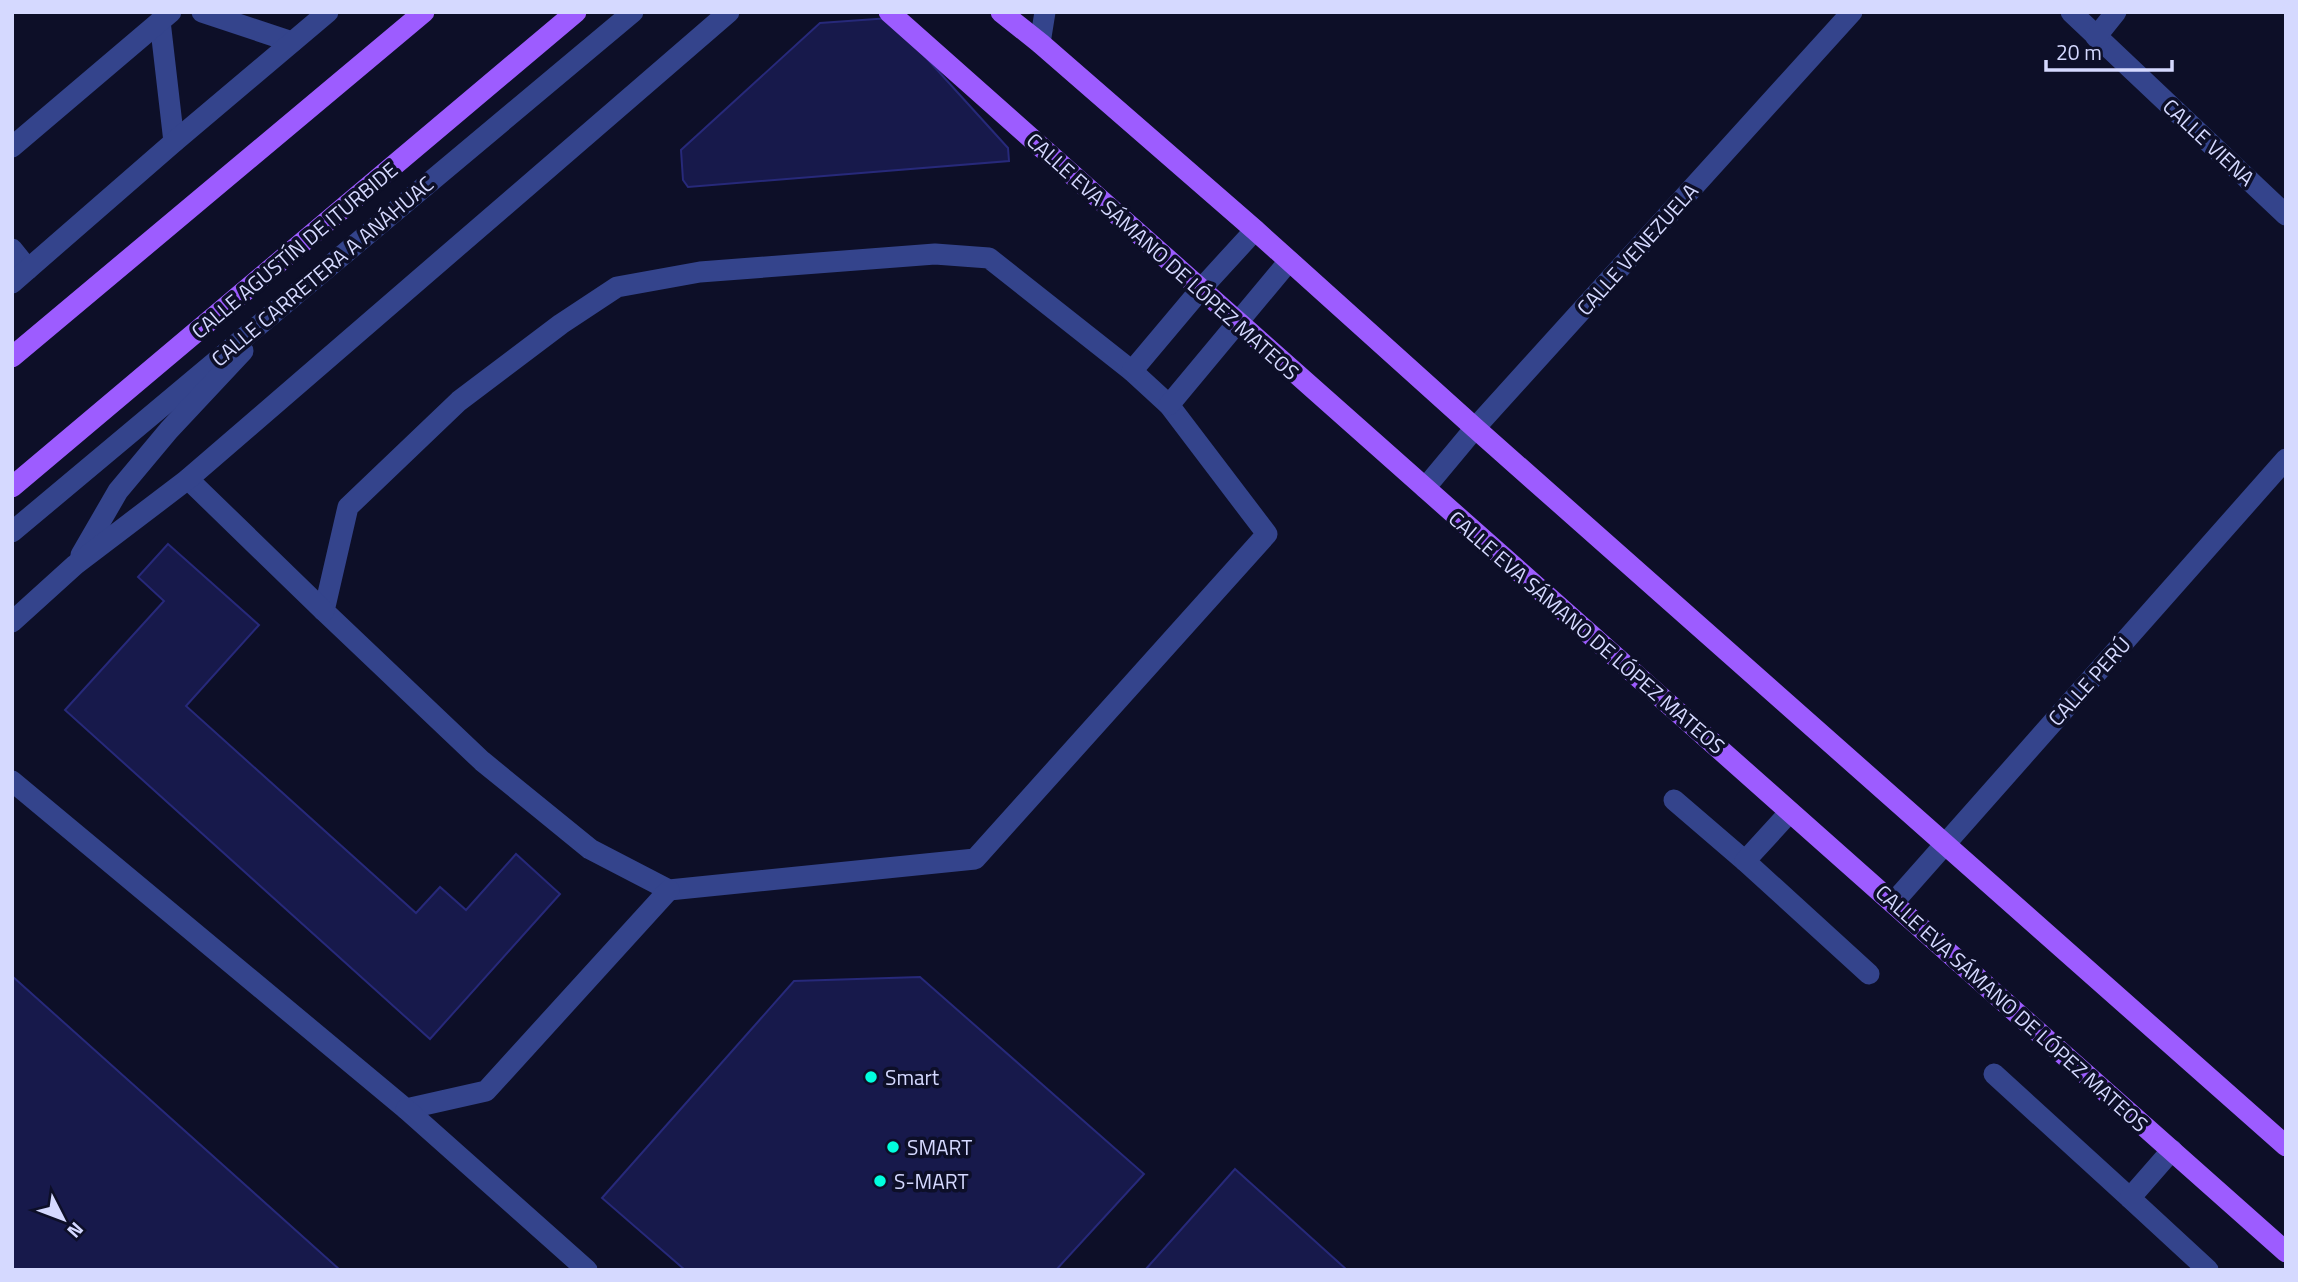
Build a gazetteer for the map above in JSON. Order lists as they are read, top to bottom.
{
  "streets": {
    "main road": ["CALLE AGUSTÍN DE ITURBIDE", "CALLE EVA SÁMANO DE LÓPEZ MATEOS"],
    "street": [
      "CALLE VIENA",
      "CALLE VENEZUELA",
      "CALLE CARRETERA A ANÁHUAC",
      "CALLE PERÚ"
    ]
  },
  "crossings": [
    ["CALLE VENEZUELA", "CALLE EVA SÁMANO DE LÓPEZ MATEOS"],
    ["CALLE EVA SÁMANO DE LÓPEZ MATEOS", "CALLE PERÚ"]
  ],
  "places": ["Smart", "SMART", "S-MART"],
  "scale_bar": "20 m",
  "north": "bottom right"
}
